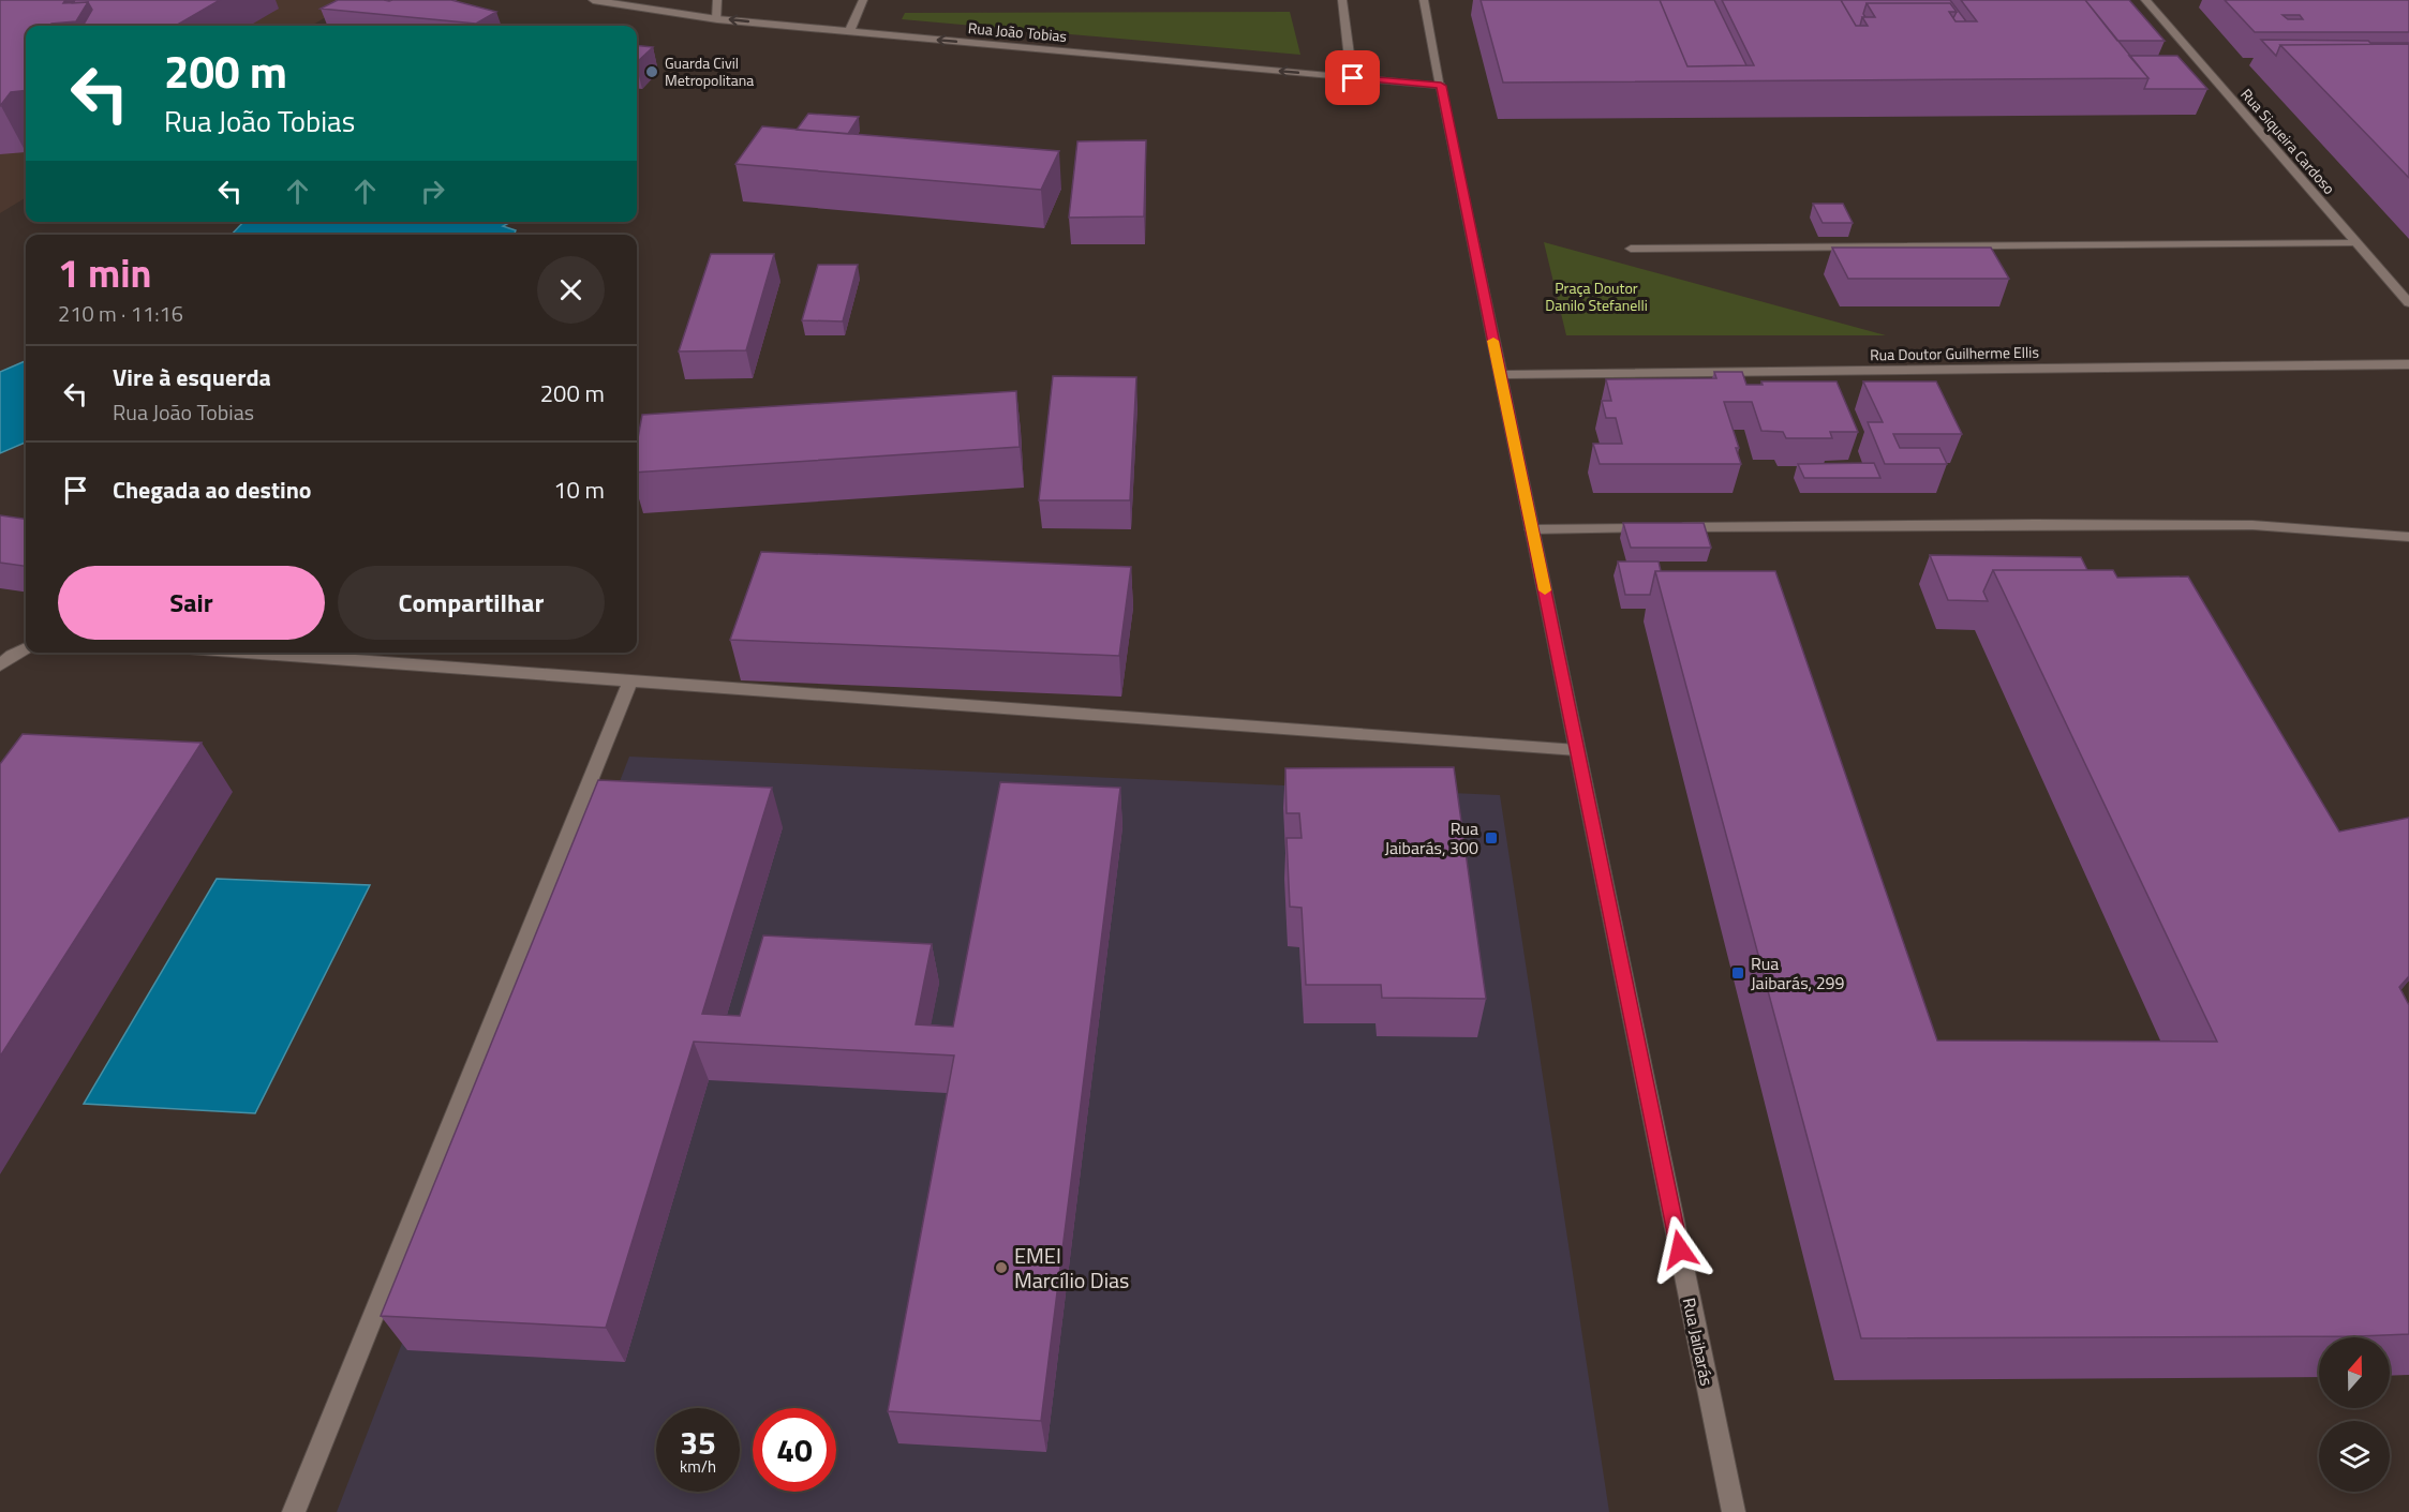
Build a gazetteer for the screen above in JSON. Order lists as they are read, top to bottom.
{
  "streets": {
    "street": [
      "Rua João Tobias",
      "Rua Siqueira Cardoso",
      "Rua Doutor Guilherme Ellis",
      "Rua Jaibarás"
    ]
  },
  "crossings": [
    ["Rua João Tobias", "Rua Jaibarás"],
    ["Rua Doutor Guilherme Ellis", "Rua Jaibarás"]
  ],
  "one_way": ["Rua João Tobias"],
  "parks": ["Praça Doutor Danilo Stefanelli"],
  "places": {
    "other": ["Guarda Civil Metropolitana", "EMEI Marcílio Dias"],
    "transit": ["Rua Jaibarás, 300", "Rua Jaibarás, 299"]
  },
  "north": "top",
  "page": {
    "turn": ["200 m", "Rua João Tobias"],
    "heading": ["1 min", "210 m · 11:16"],
    "list": [
      {
        "name": "Vire à esquerda",
        "note": "Rua João Tobias",
        "value": "200 m"
      },
      {
        "name": "Chegada ao destino",
        "value": "10 m"
      }
    ],
    "buttons": ["Sair", "Compartilhar"],
    "speed": "35 km/h",
    "limit": "40"
  }
}
